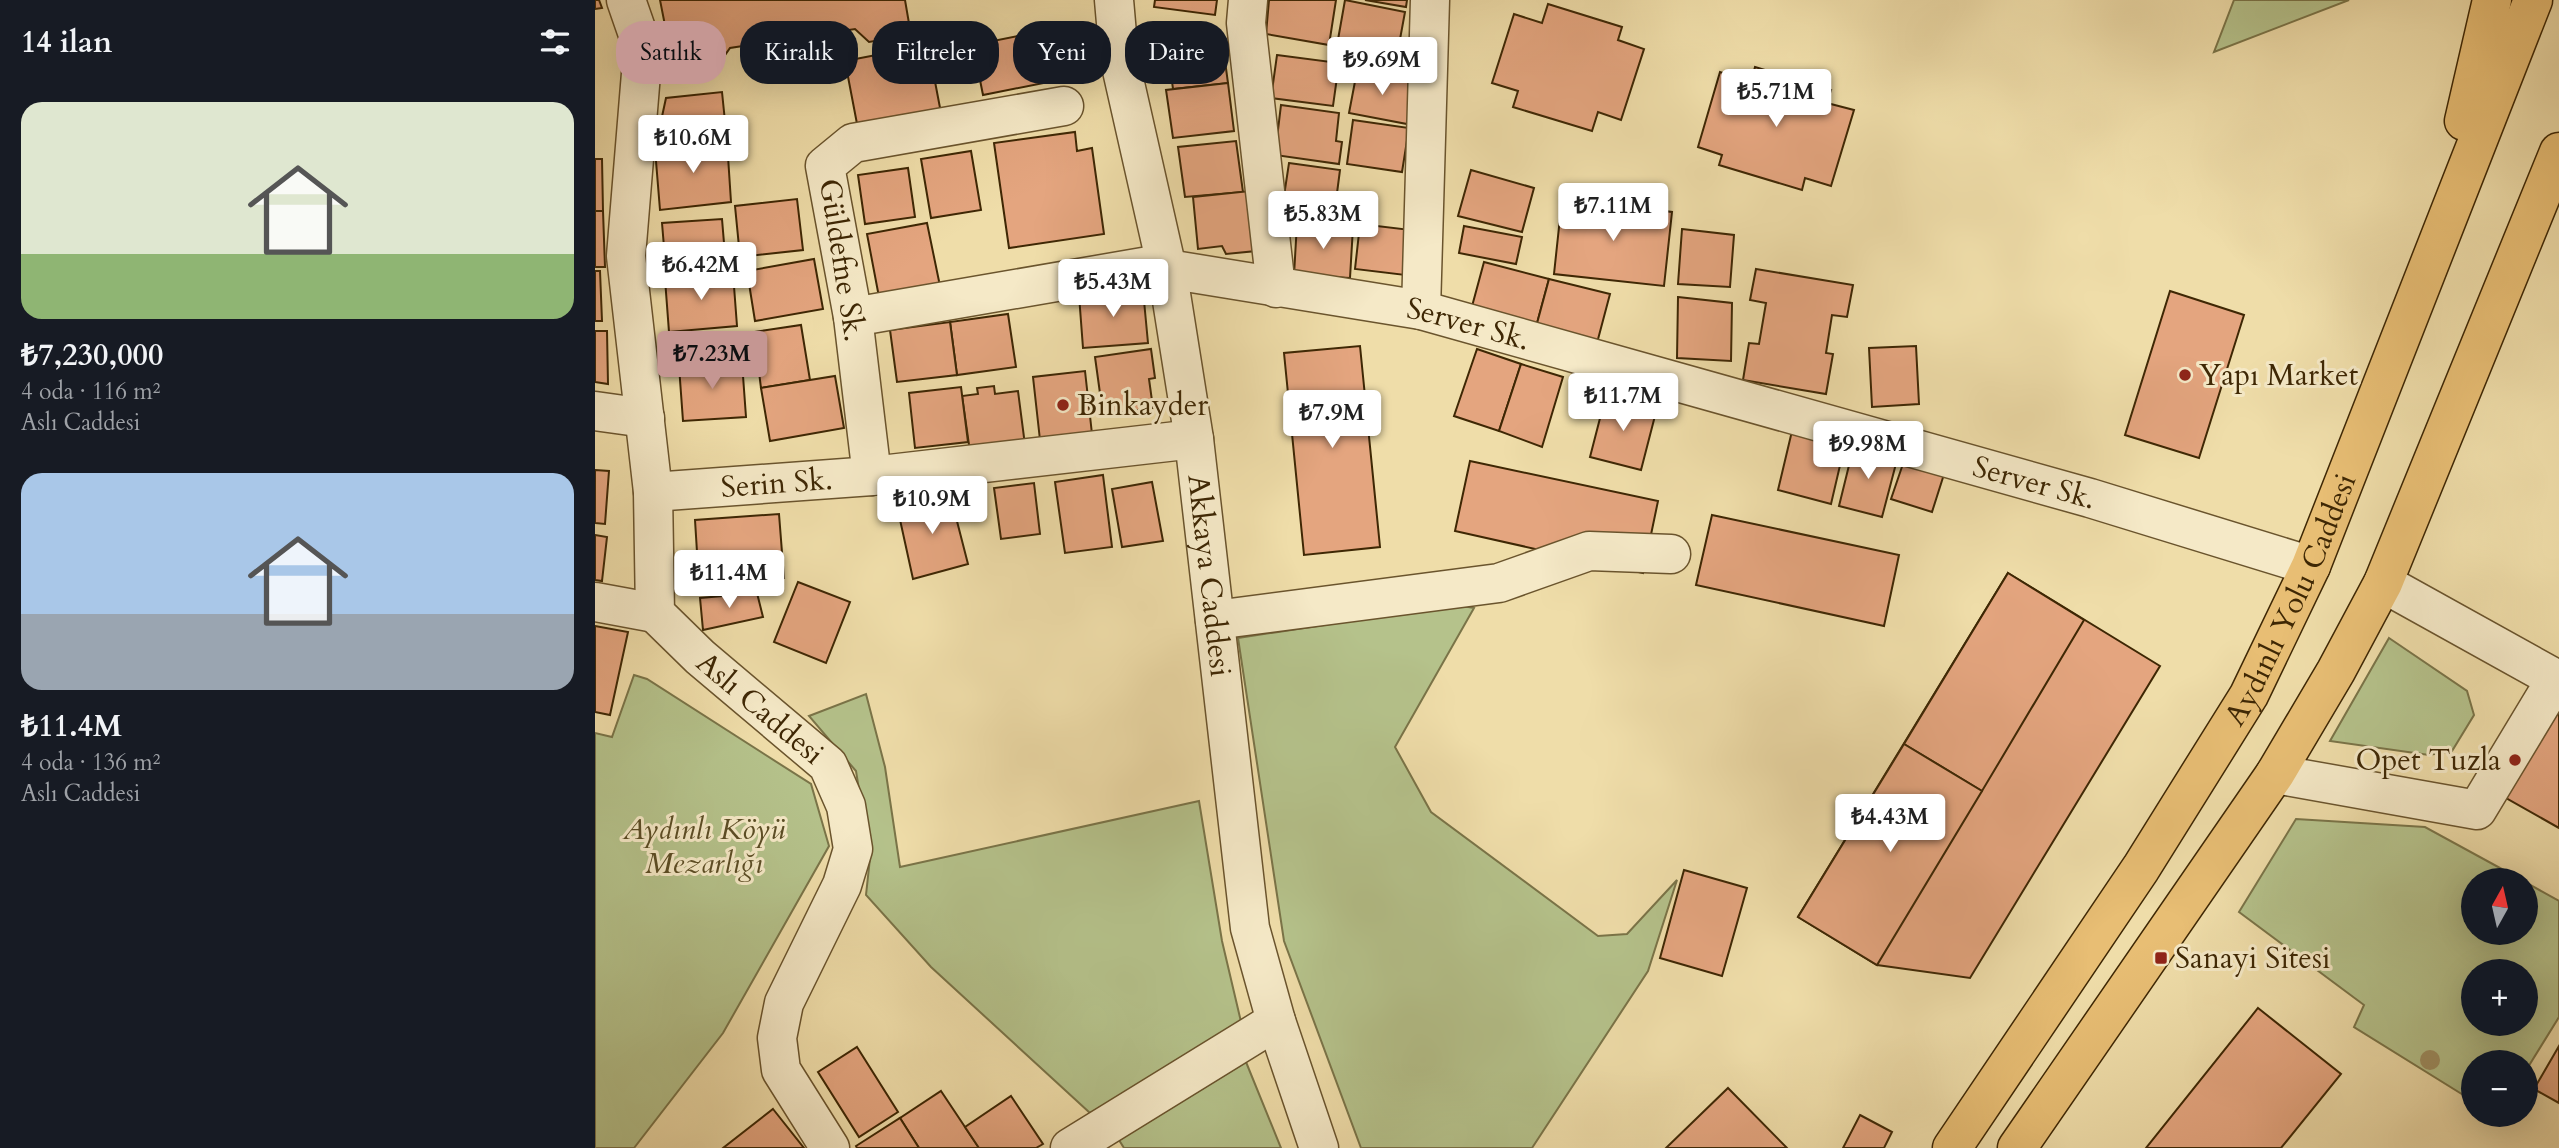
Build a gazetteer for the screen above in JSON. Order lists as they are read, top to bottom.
{
  "streets": {
    "main road": ["Aydınlı Yolu Caddesi"],
    "street": [
      "Güldefne Sk.",
      "Server Sk.",
      "Serin Sk.",
      "Akkaya Caddesi",
      "Aslı Caddesi"
    ]
  },
  "crossings": [
    ["Güldefne Sk.", "Server Sk."],
    ["Güldefne Sk.", "Serin Sk."],
    ["Server Sk.", "Akkaya Caddesi"],
    ["Server Sk.", "Aydınlı Yolu Caddesi"],
    ["Serin Sk.", "Akkaya Caddesi"]
  ],
  "parks": ["Aydınlı Köyü Mezarlığı"],
  "places": {
    "other": ["Yapı Market", "Binkayder", "Opet Tuzla"],
    "transit": ["Sanayi Sitesi"]
  },
  "north": "top",
  "page": {
    "heading": "14 ilan",
    "chip": [
      "Satılık",
      "Kiralık",
      "Filtreler",
      "Yeni",
      "Daire"
    ],
    "price": [
      "₺9.69M",
      "₺5.71M",
      "₺10.6M",
      "₺7.11M",
      "₺5.83M",
      "₺6.42M",
      "₺5.43M",
      "₺7.23M",
      "₺11.7M",
      "₺7.9M",
      "₺9.98M",
      "₺10.9M",
      "₺11.4M",
      "₺4.43M"
    ],
    "list": [
      {
        "name": "₺7,230,000",
        "note": "4 oda · 116 m² · Aslı Caddesi"
      },
      {
        "name": "₺11.4M",
        "note": "4 oda · 136 m² · Aslı Caddesi"
      }
    ],
    "map_buttons": ["+", "−"]
  }
}
